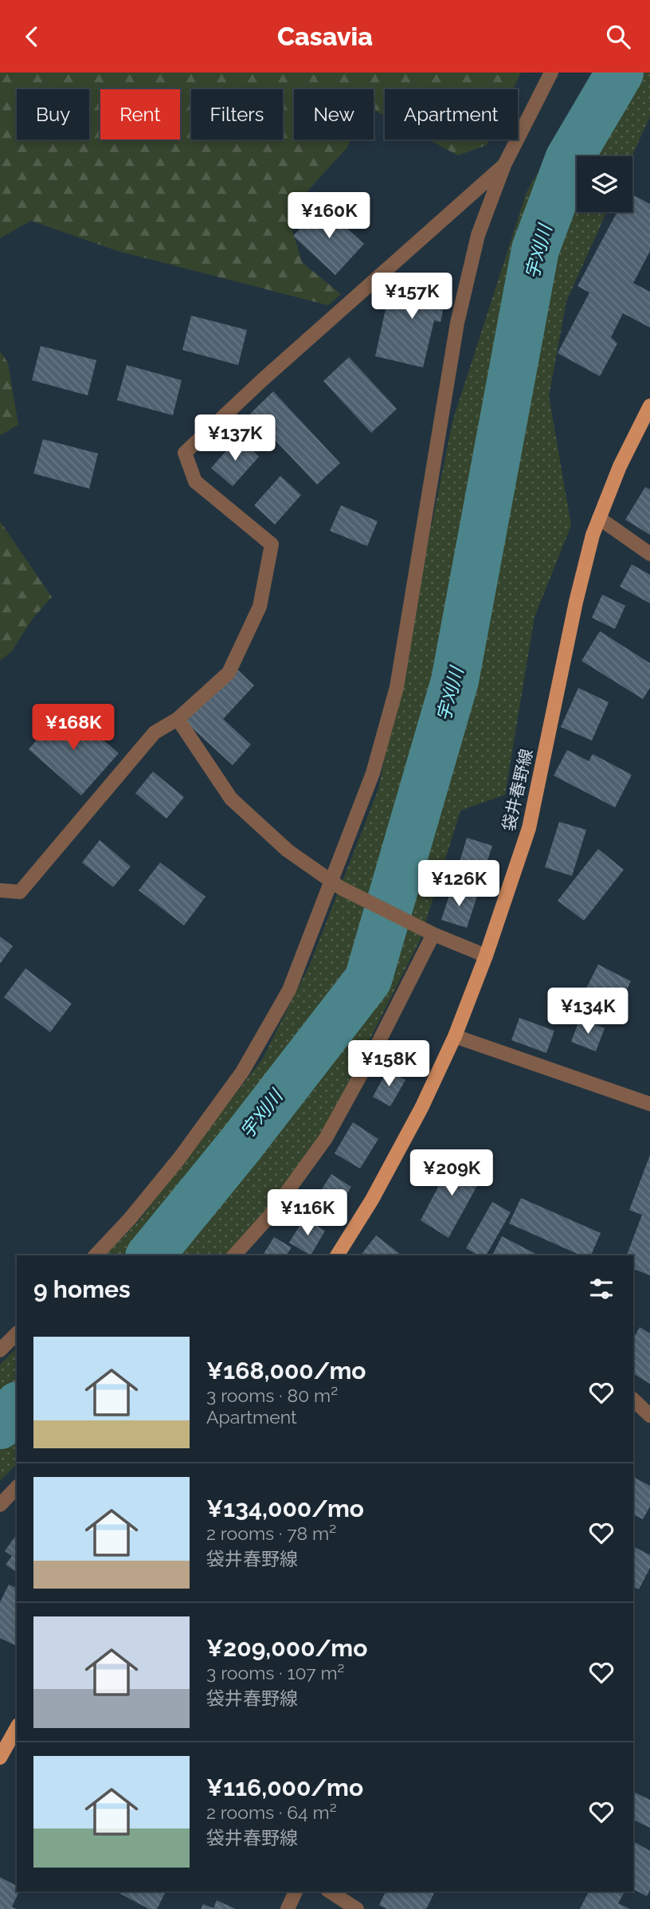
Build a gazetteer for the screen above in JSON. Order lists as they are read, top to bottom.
{
  "streets": {
    "main road": ["袋井春野線"]
  },
  "water": ["宇刈川"],
  "page": {
    "header": "Casavia",
    "chip": [
      "Buy",
      "Rent",
      "Filters",
      "New",
      "Apartment"
    ],
    "price": [
      "¥160K",
      "¥157K",
      "¥137K",
      "¥168K",
      "¥126K",
      "¥134K",
      "¥158K",
      "¥209K",
      "¥116K"
    ],
    "heading": "9 homes",
    "list": [
      {
        "name": "¥168,000/mo",
        "note": "3 rooms · 80 m² · Apartment"
      },
      {
        "name": "¥134,000/mo",
        "note": "2 rooms · 78 m² · 袋井春野線"
      },
      {
        "name": "¥209,000/mo",
        "note": "3 rooms · 107 m² · 袋井春野線"
      },
      {
        "name": "¥116,000/mo",
        "note": "2 rooms · 64 m² · 袋井春野線"
      }
    ]
  }
}
